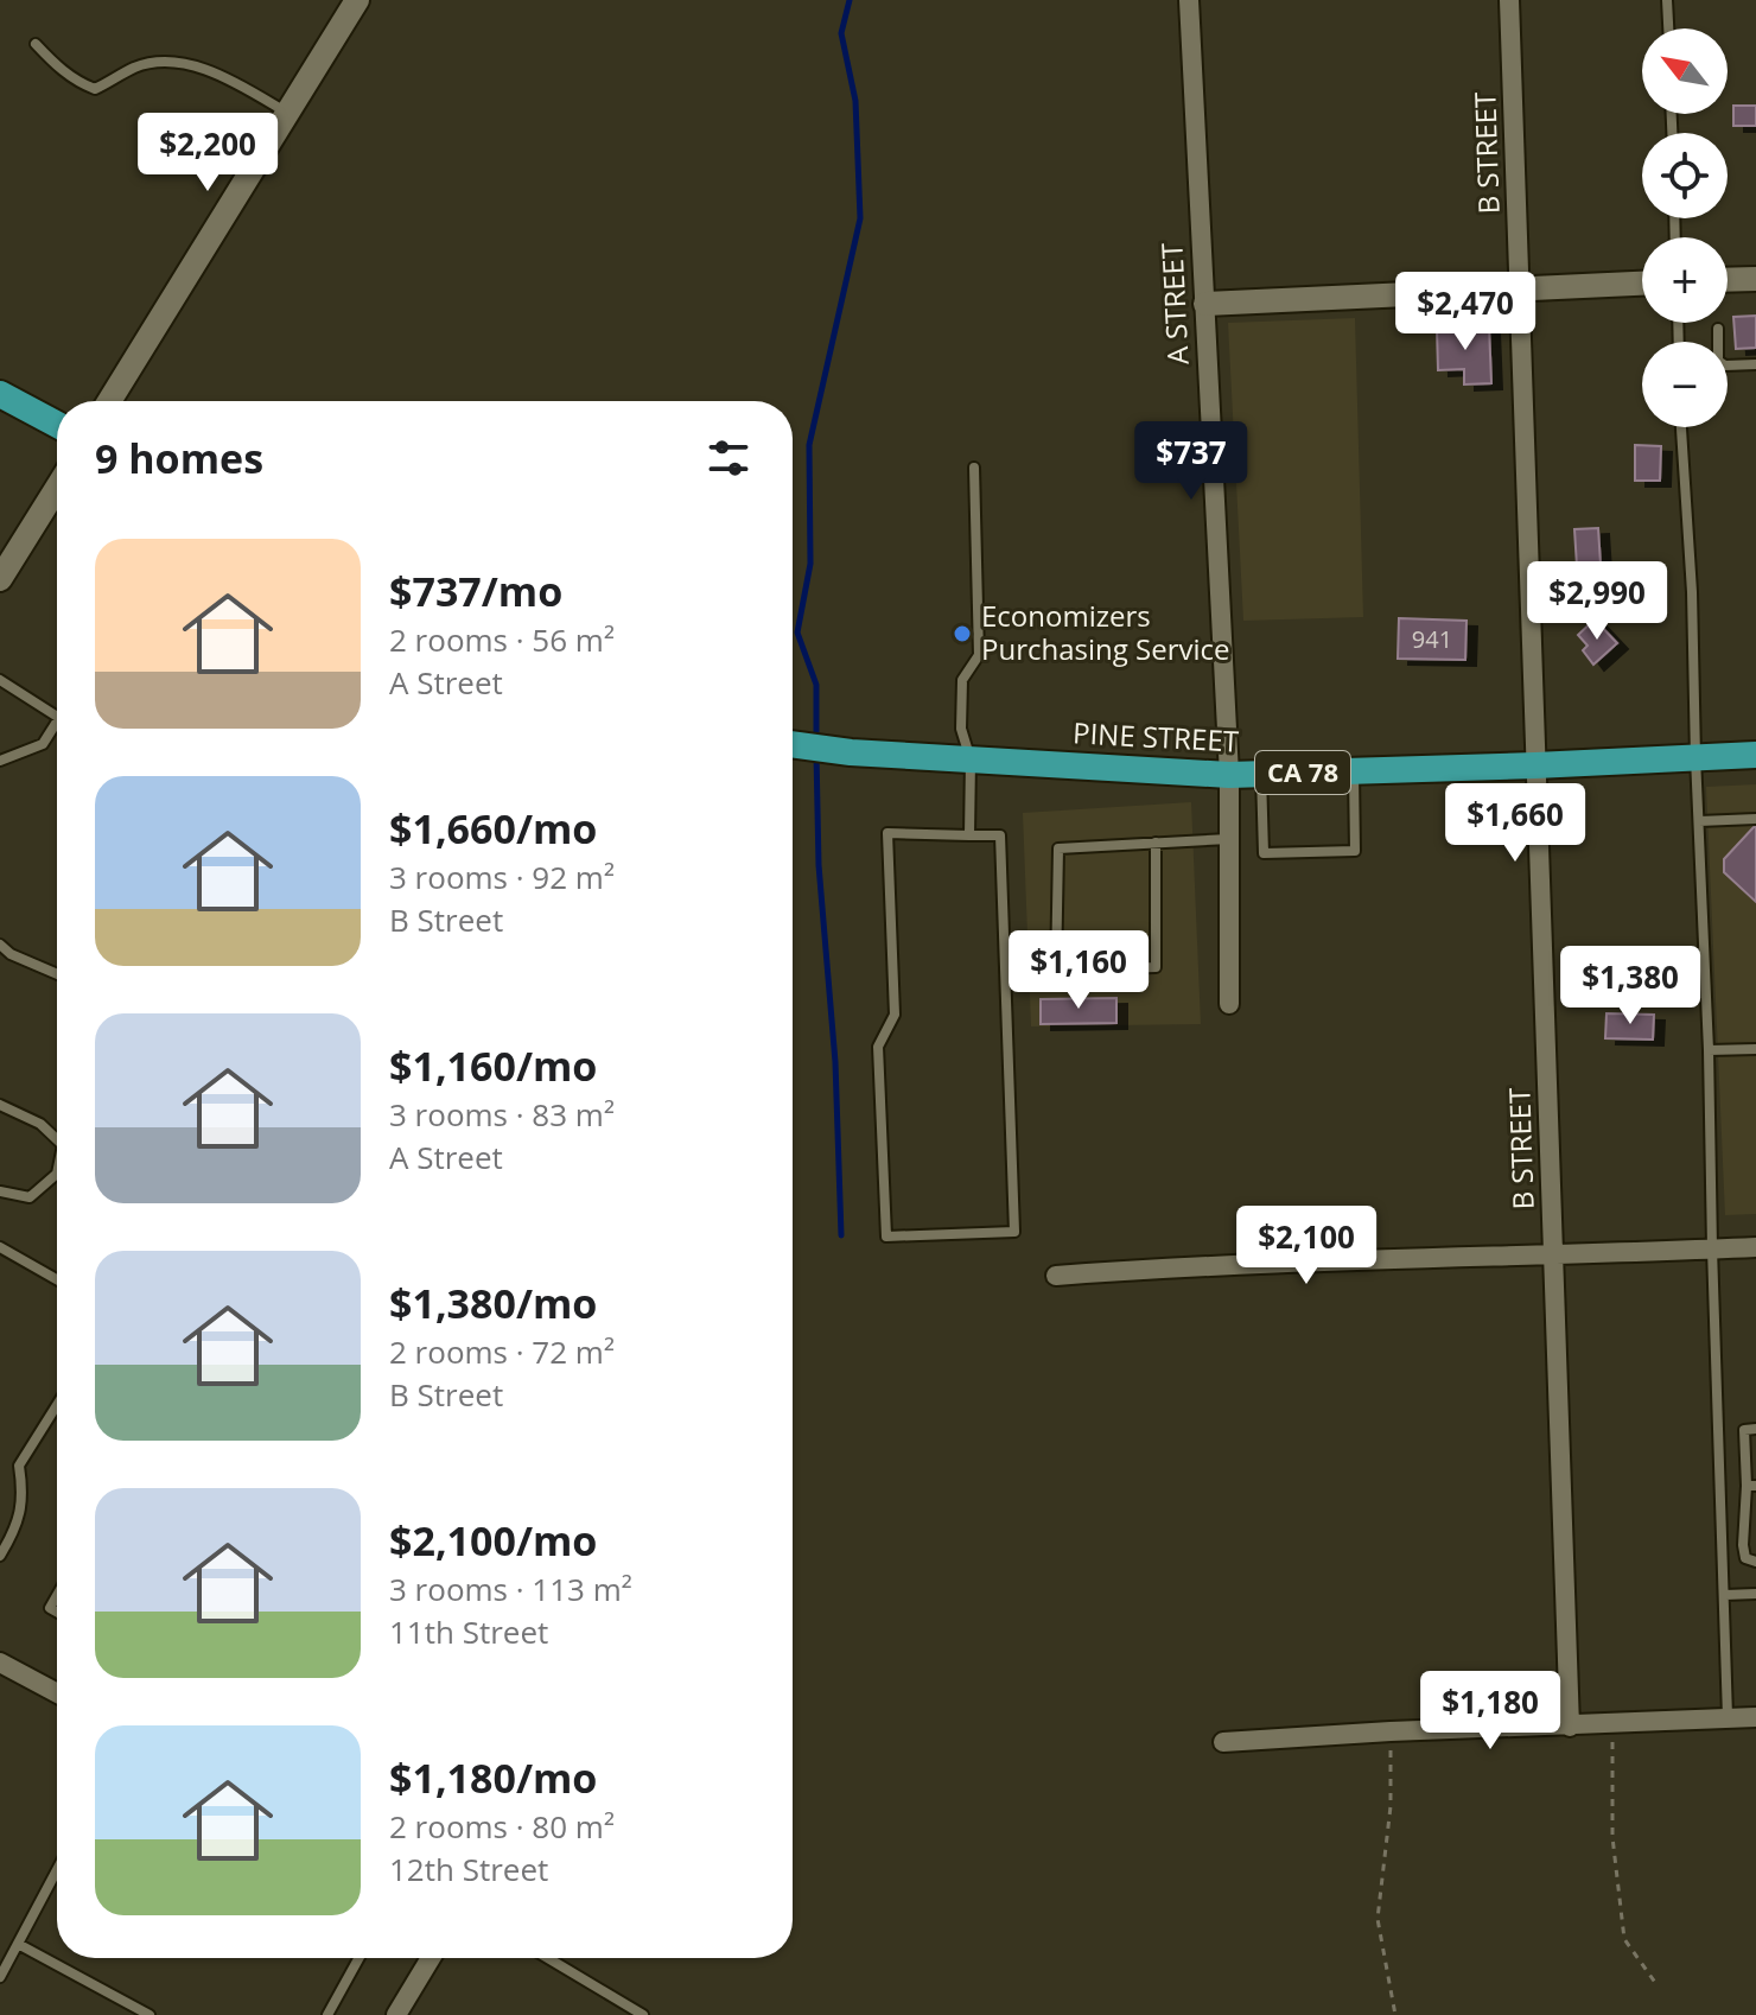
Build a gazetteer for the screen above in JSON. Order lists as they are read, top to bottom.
{
  "streets": {
    "main road": ["PINE STREET", "CA 78"],
    "street": ["B STREET", "A STREET"]
  },
  "crossings": [
    ["B STREET", "PINE STREET"],
    ["A STREET", "PINE STREET"]
  ],
  "places": ["Economizers Purchasing Service"],
  "house_numbers": ["941"],
  "north": "top left",
  "page": {
    "map_buttons": ["+", "−"],
    "price": [
      "$2,200",
      "$2,470",
      "$737",
      "$2,990",
      "$1,660",
      "$1,160",
      "$1,380",
      "$2,100",
      "$1,180"
    ],
    "heading": "9 homes",
    "list": [
      {
        "name": "$737/mo",
        "note": "2 rooms · 56 m² · A Street"
      },
      {
        "name": "$1,660/mo",
        "note": "3 rooms · 92 m² · B Street"
      },
      {
        "name": "$1,160/mo",
        "note": "3 rooms · 83 m² · A Street"
      },
      {
        "name": "$1,380/mo",
        "note": "2 rooms · 72 m² · B Street"
      },
      {
        "name": "$2,100/mo",
        "note": "3 rooms · 113 m² · 11th Street"
      },
      {
        "name": "$1,180/mo",
        "note": "2 rooms · 80 m² · 12th Street"
      }
    ]
  }
}
